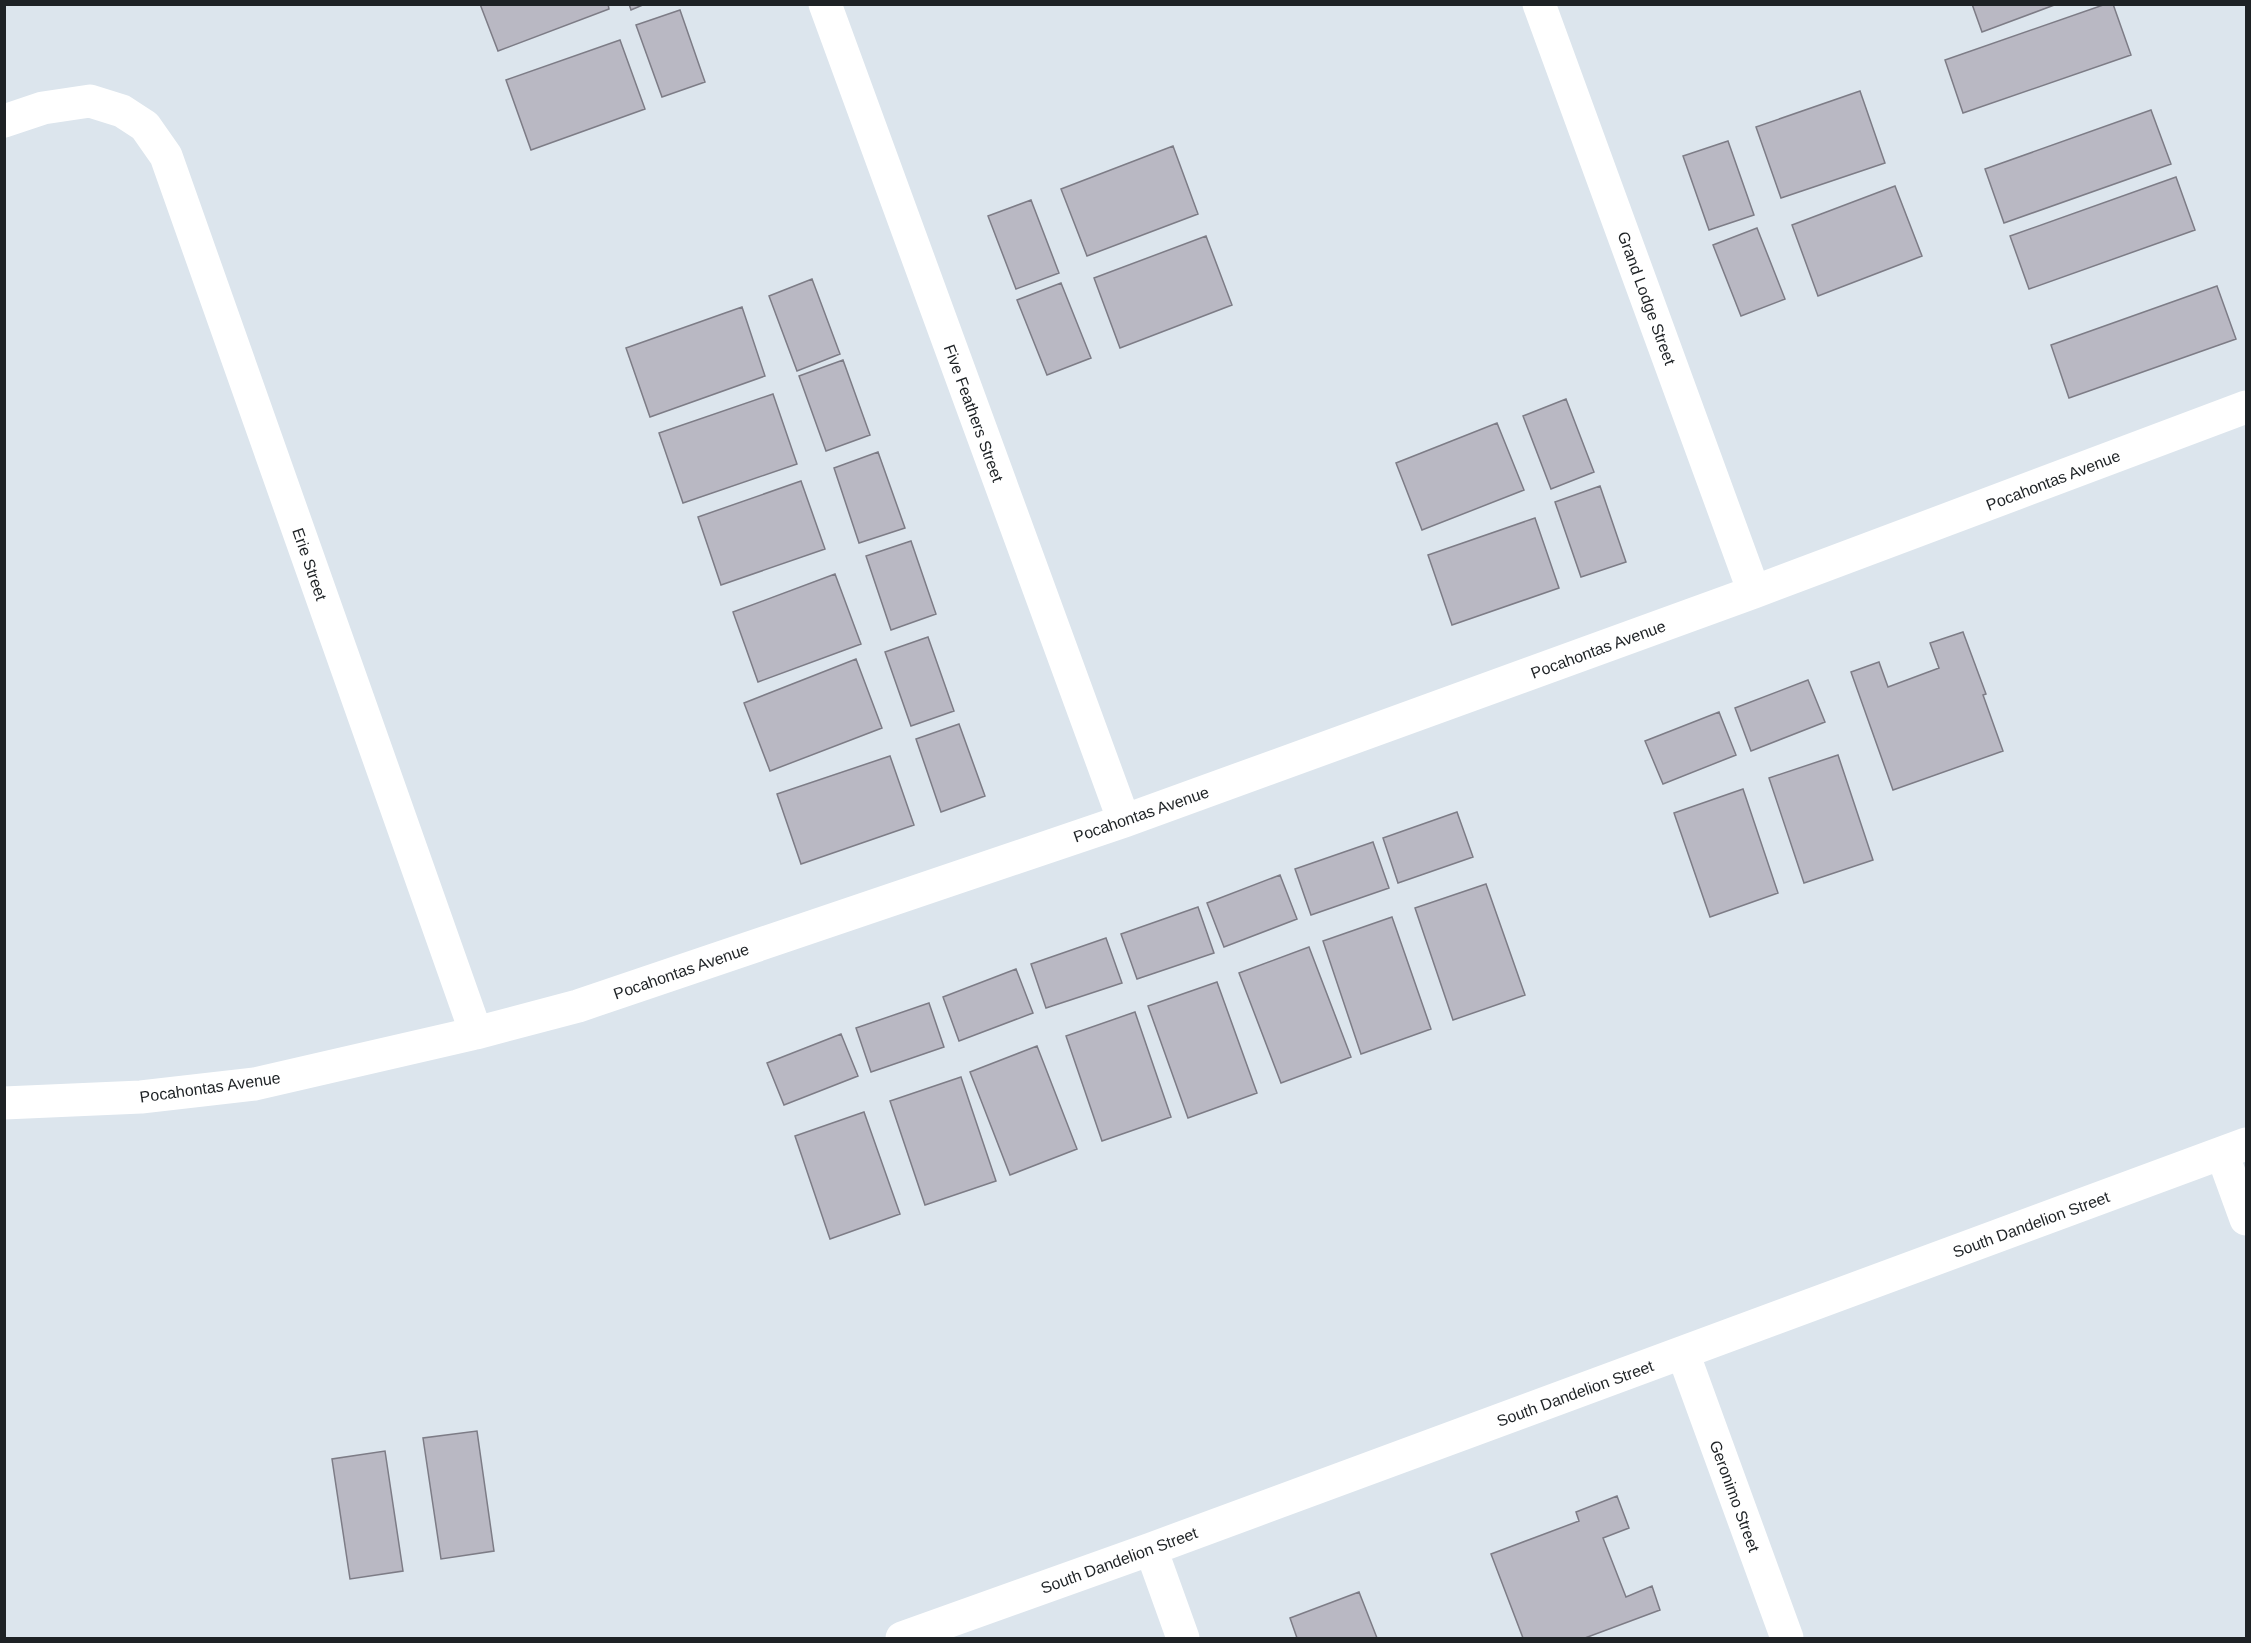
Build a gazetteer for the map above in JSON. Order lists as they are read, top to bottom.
{
  "streets": {
    "street": [
      "Grand Lodge Street",
      "Five Feathers Street",
      "Pocahontas Avenue",
      "Erie Street",
      "South Dandelion Street",
      "Geronimo Street"
    ]
  },
  "crossings": [
    ["Grand Lodge Street", "Pocahontas Avenue"],
    ["Five Feathers Street", "Pocahontas Avenue"],
    ["Pocahontas Avenue", "Erie Street"],
    ["South Dandelion Street", "Geronimo Street"]
  ]
}
